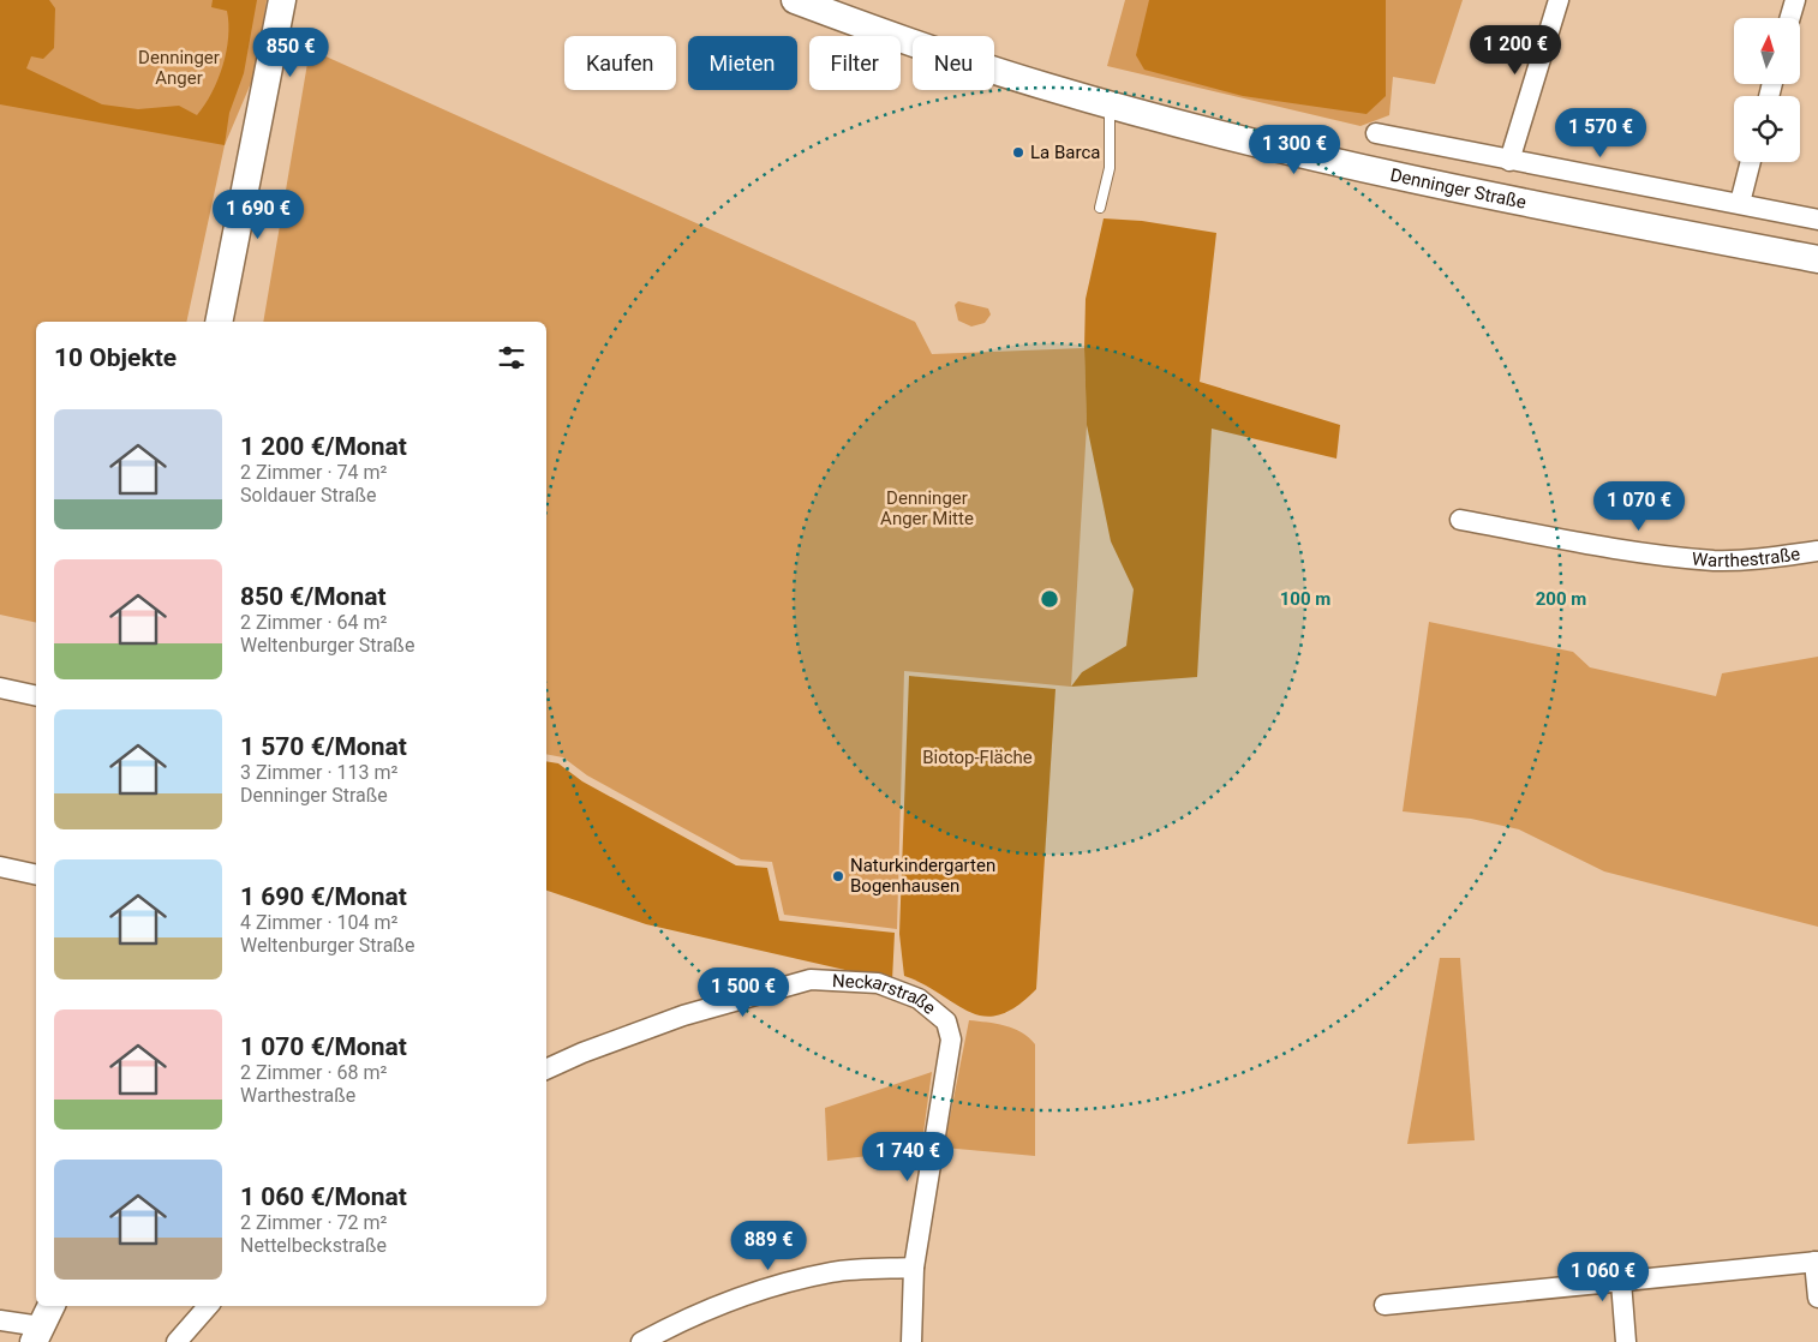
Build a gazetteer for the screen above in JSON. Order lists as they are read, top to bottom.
{
  "streets": {
    "street": ["Denninger Straße", "Warthestraße", "Neckarstraße"]
  },
  "parks": ["Denninger Anger", "Denninger Anger Mitte", "Biotop-Fläche"],
  "places": ["La Barca", "Naturkindergarten Bogenhausen"],
  "north": "top",
  "page": {
    "price": [
      "1 200 €",
      "850 €",
      "1 570 €",
      "1 300 €",
      "1 690 €",
      "1 070 €",
      "1 500 €",
      "1 740 €",
      "889 €",
      "1 060 €"
    ],
    "chip": [
      "Kaufen",
      "Mieten",
      "Filter",
      "Neu"
    ],
    "heading": "10 Objekte",
    "list": [
      {
        "name": "1 200 €/Monat",
        "note": "2 Zimmer · 74 m² · Soldauer Straße"
      },
      {
        "name": "850 €/Monat",
        "note": "2 Zimmer · 64 m² · Weltenburger Straße"
      },
      {
        "name": "1 570 €/Monat",
        "note": "3 Zimmer · 113 m² · Denninger Straße"
      },
      {
        "name": "1 690 €/Monat",
        "note": "4 Zimmer · 104 m² · Weltenburger Straße"
      },
      {
        "name": "1 070 €/Monat",
        "note": "2 Zimmer · 68 m² · Warthestraße"
      },
      {
        "name": "1 060 €/Monat",
        "note": "2 Zimmer · 72 m² · Nettelbeckstraße"
      }
    ]
  },
  "rings": ["100 m", "200 m"]
}
